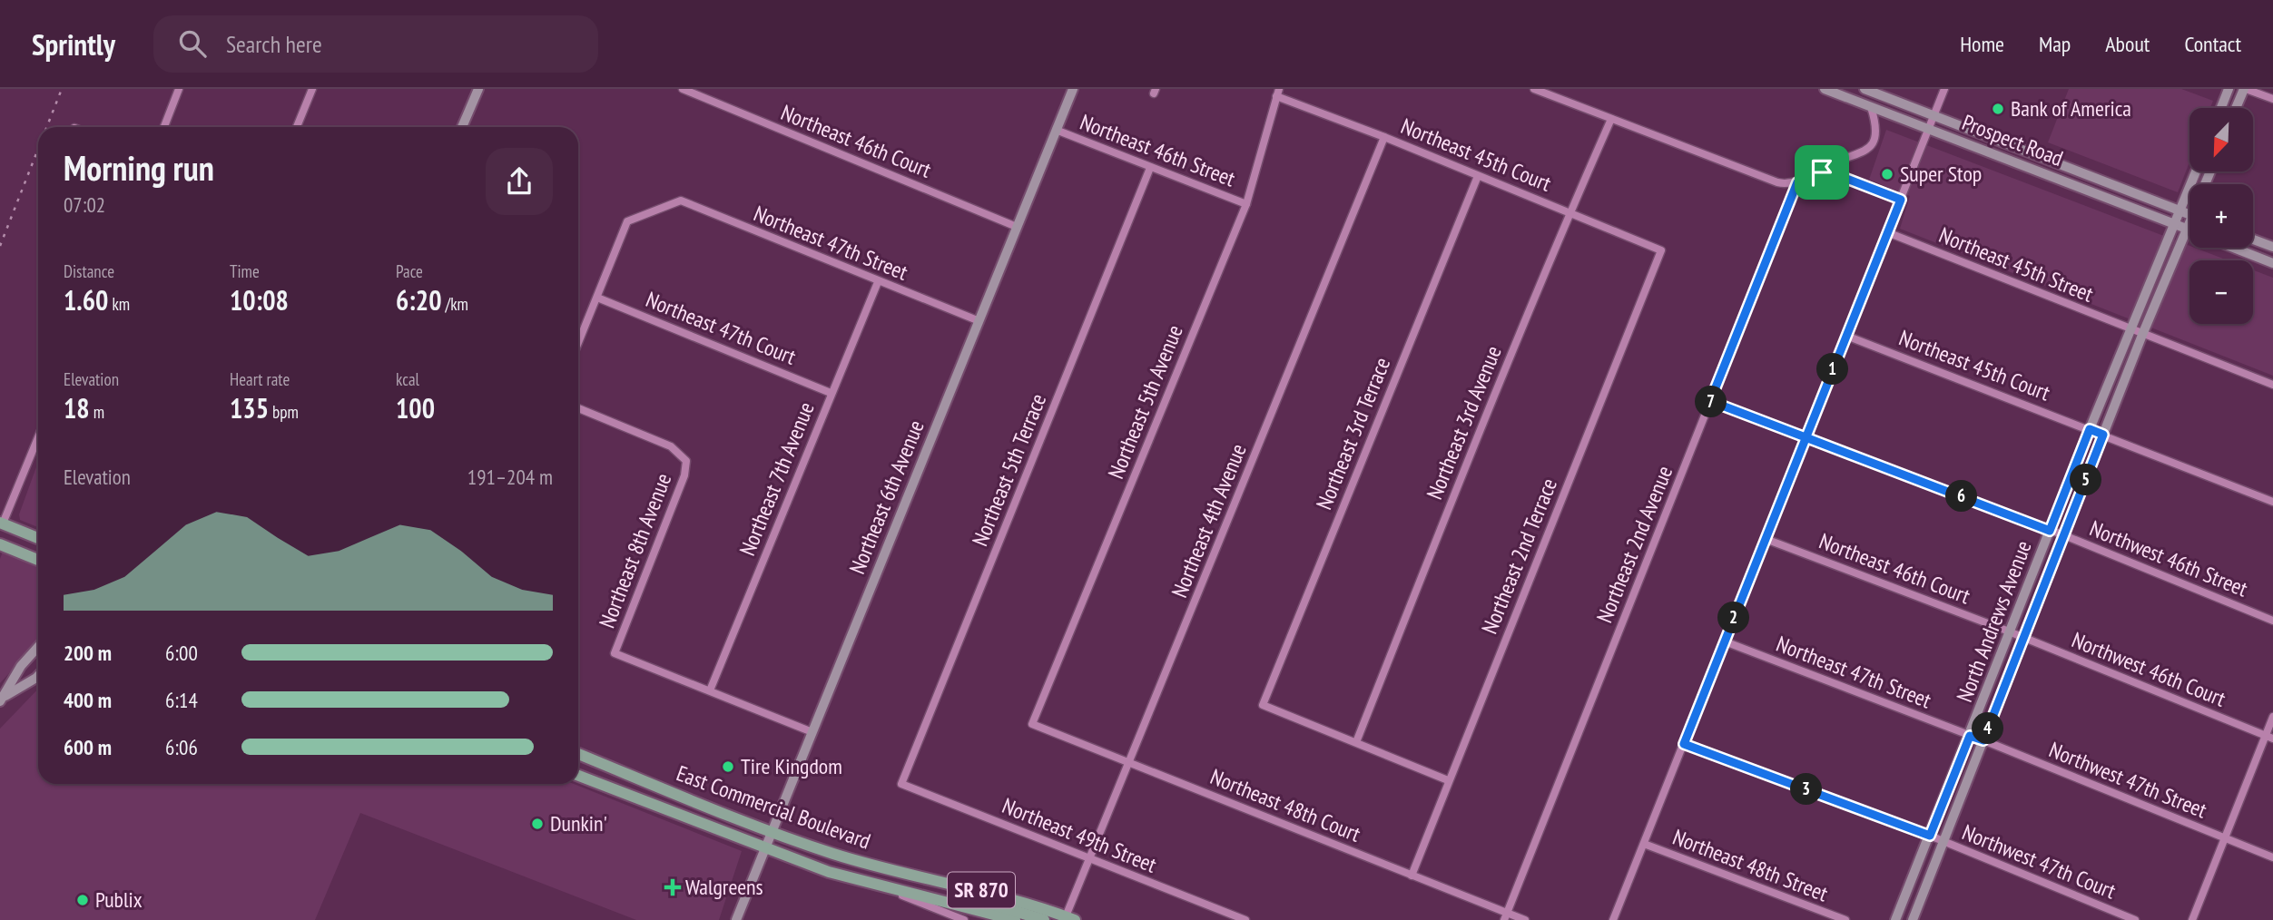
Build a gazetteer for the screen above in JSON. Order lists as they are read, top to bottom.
{
  "streets": {
    "main road": [
      "Prospect Road",
      "Northeast 6th Avenue",
      "North Andrews Avenue",
      "East Commercial Boulevard",
      "SR 870"
    ],
    "street": [
      "Northeast 46th Court",
      "Northeast 46th Street",
      "Northeast 45th Court",
      "Northeast 47th Street",
      "Northeast 45th Street",
      "Northeast 47th Court",
      "Northeast 5th Avenue",
      "Northeast 3rd Avenue",
      "Northeast 3rd Terrace",
      "Northeast 5th Terrace",
      "Northeast 7th Avenue",
      "Northeast 4th Avenue",
      "Northeast 2nd Avenue",
      "Northeast 8th Avenue",
      "Northeast 2nd Terrace",
      "Northwest 46th Street",
      "Northwest 46th Court",
      "Northwest 47th Street",
      "Northeast 48th Court",
      "Northeast 49th Street",
      "Northwest 47th Court",
      "Northeast 48th Street"
    ]
  },
  "crossings": [
    ["Prospect Road", "North Andrews Avenue"],
    ["Northeast 46th Court", "Northeast 6th Avenue"],
    ["Northeast 46th Court", "North Andrews Avenue"],
    ["Northeast 46th Court", "Northwest 46th Court"],
    ["Northeast 46th Street", "Northeast 5th Avenue"],
    ["Northeast 46th Street", "Northeast 5th Terrace"],
    ["Northeast 46th Street", "Northeast 6th Avenue"],
    ["Northeast 45th Court", "Northeast 5th Avenue"],
    ["Northeast 45th Court", "Northeast 3rd Avenue"],
    ["Northeast 45th Court", "Northeast 3rd Terrace"],
    ["Northeast 45th Court", "Northeast 4th Avenue"],
    ["Northeast 45th Court", "Northeast 2nd Terrace"],
    ["Northeast 45th Court", "North Andrews Avenue"],
    ["Northeast 47th Street", "Northeast 47th Court"],
    ["Northeast 47th Street", "Northeast 7th Avenue"],
    ["Northeast 47th Street", "Northeast 6th Avenue"],
    ["Northeast 47th Street", "North Andrews Avenue"],
    ["Northeast 47th Street", "Northwest 47th Street"],
    ["Northeast 45th Street", "North Andrews Avenue"],
    ["Northeast 47th Court", "Northeast 7th Avenue"],
    ["Northeast 5th Avenue", "Northeast 48th Court"],
    ["Northeast 3rd Avenue", "Northeast 3rd Terrace"],
    ["Northeast 5th Terrace", "Northeast 49th Street"],
    ["Northeast 7th Avenue", "Northeast 8th Avenue"],
    ["Northeast 6th Avenue", "East Commercial Boulevard"],
    ["Northeast 4th Avenue", "Northeast 48th Court"],
    ["Northeast 4th Avenue", "East Commercial Boulevard"],
    ["Northeast 4th Avenue", "Northeast 49th Street"],
    ["Northeast 2nd Avenue", "Northeast 48th Court"],
    ["Northeast 2nd Terrace", "Northeast 48th Court"],
    ["Northwest 46th Street", "North Andrews Avenue"],
    ["North Andrews Avenue", "Northwest 46th Court"],
    ["North Andrews Avenue", "Northwest 47th Street"],
    ["North Andrews Avenue", "Northwest 47th Court"]
  ],
  "places": {
    "other": [
      "Bank of America",
      "Super Stop",
      "Tire Kingdom",
      "Dunkin'",
      "Publix"
    ],
    "health": ["Walgreens"]
  },
  "north": "bottom left",
  "page": {
    "header": "Sprintly",
    "search": "Search here",
    "nav": [
      "Home",
      "Map",
      "About",
      "Contact"
    ],
    "map_buttons": ["+", "−"],
    "heading": ["Morning run", "07:02"],
    "stats": [
      ["Distance", "1.60 km"],
      ["Time", "10:08"],
      ["Pace", "6:20 /km"],
      ["Elevation", "18 m"],
      ["Heart rate", "135 bpm"],
      ["kcal", "100"]
    ],
    "pins": [
      "1",
      "7",
      "5",
      "6",
      "2",
      "4",
      "3"
    ],
    "chart": ["Elevation", "191–204 m"],
    "list": [
      {
        "name": "200 m",
        "note": "6:00"
      },
      {
        "name": "400 m",
        "note": "6:14"
      },
      {
        "name": "600 m",
        "note": "6:06"
      }
    ]
  }
}
